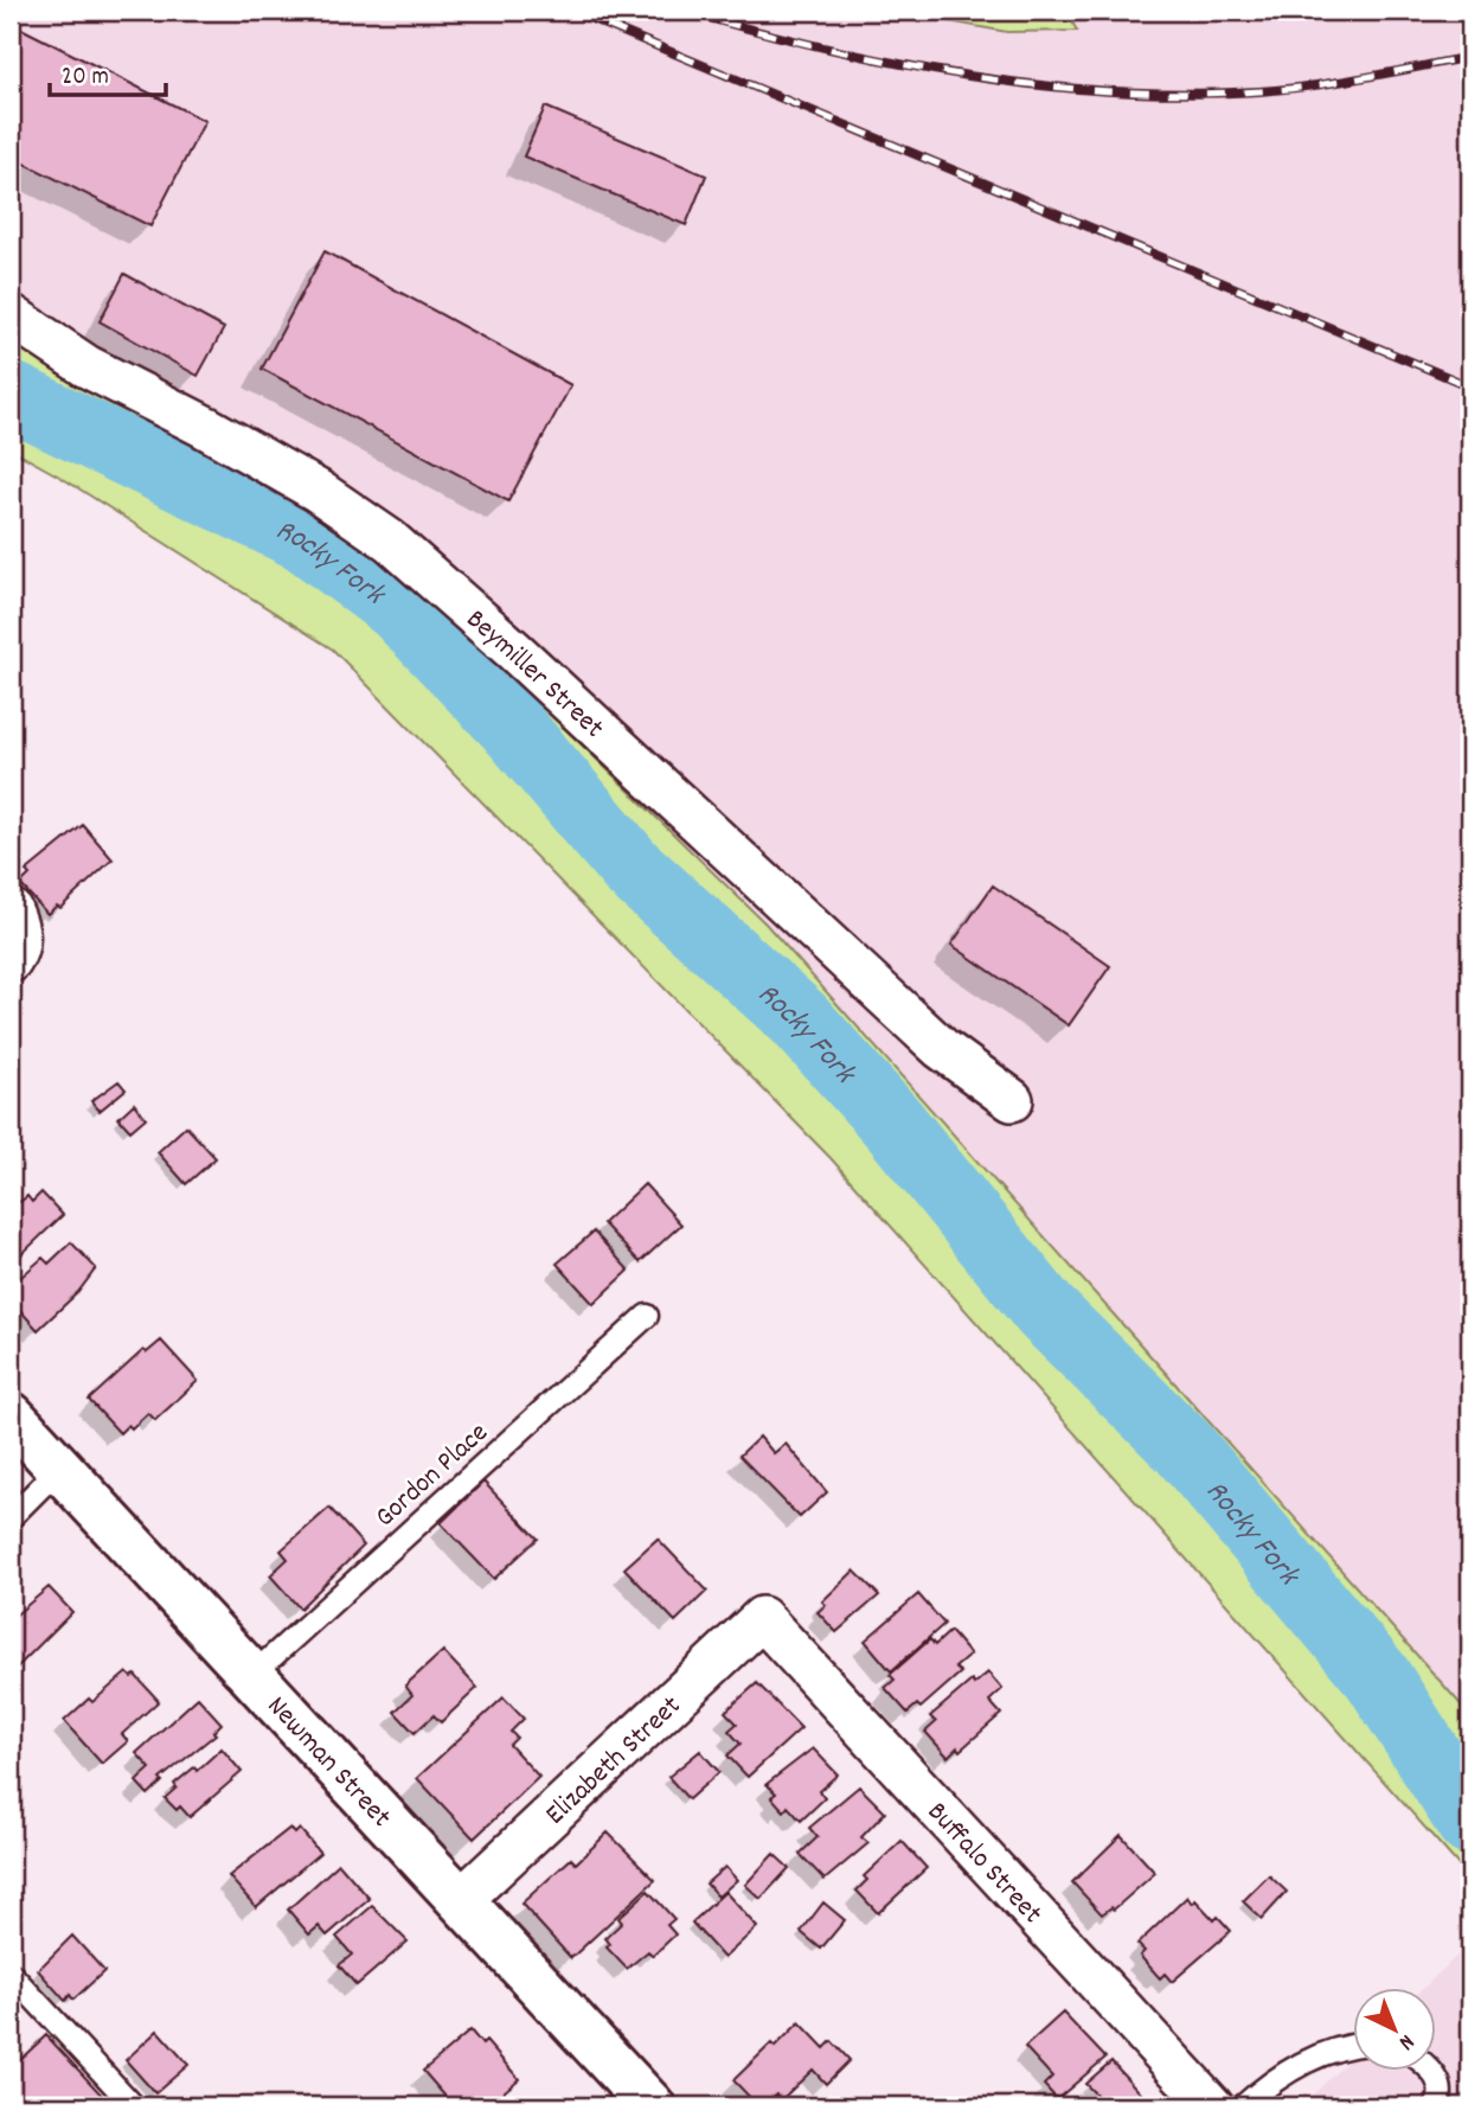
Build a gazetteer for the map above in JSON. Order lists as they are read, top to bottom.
{
  "streets": {
    "street": [
      "Beymiller Street",
      "Elizabeth Street",
      "Newman Street",
      "Buffalo Street"
    ],
    "lane": ["Gordon Place"]
  },
  "crossings": [
    ["Gordon Place", "Newman Street"],
    ["Elizabeth Street", "Newman Street"],
    ["Elizabeth Street", "Buffalo Street"]
  ],
  "water": ["Rocky Fork"],
  "scale_bar": "20 m",
  "north": "bottom right"
}
